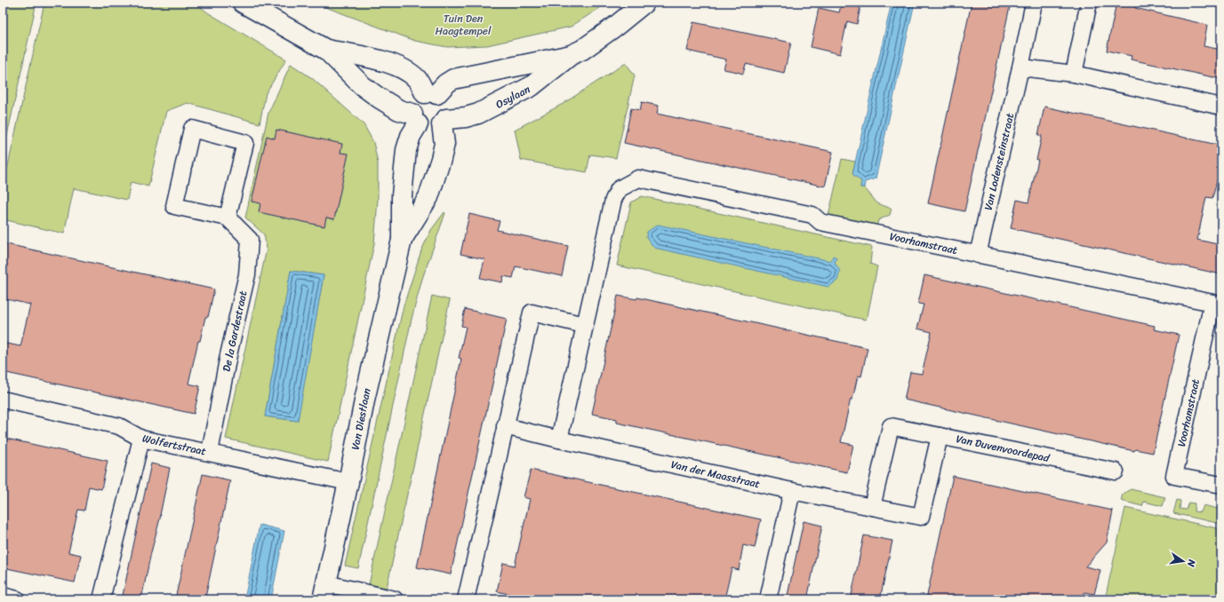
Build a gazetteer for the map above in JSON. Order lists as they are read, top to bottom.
{
  "streets": {
    "street": [
      "Osylaan",
      "Van Lodensteinstraat",
      "Voorhamstraat",
      "De la Gardestraat",
      "Van Diestlaan",
      "Wolfertstraat",
      "Van Duvenvoordepad",
      "Van der Maasstraat"
    ]
  },
  "crossings": [
    ["Osylaan", "Van Diestlaan"],
    ["Van Lodensteinstraat", "Voorhamstraat"],
    ["De la Gardestraat", "Wolfertstraat"],
    ["Van Diestlaan", "Wolfertstraat"],
    ["Van Duvenvoordepad", "Van der Maasstraat"]
  ],
  "parks": ["Tuin Den Haagtempel"],
  "north": "right"
}
